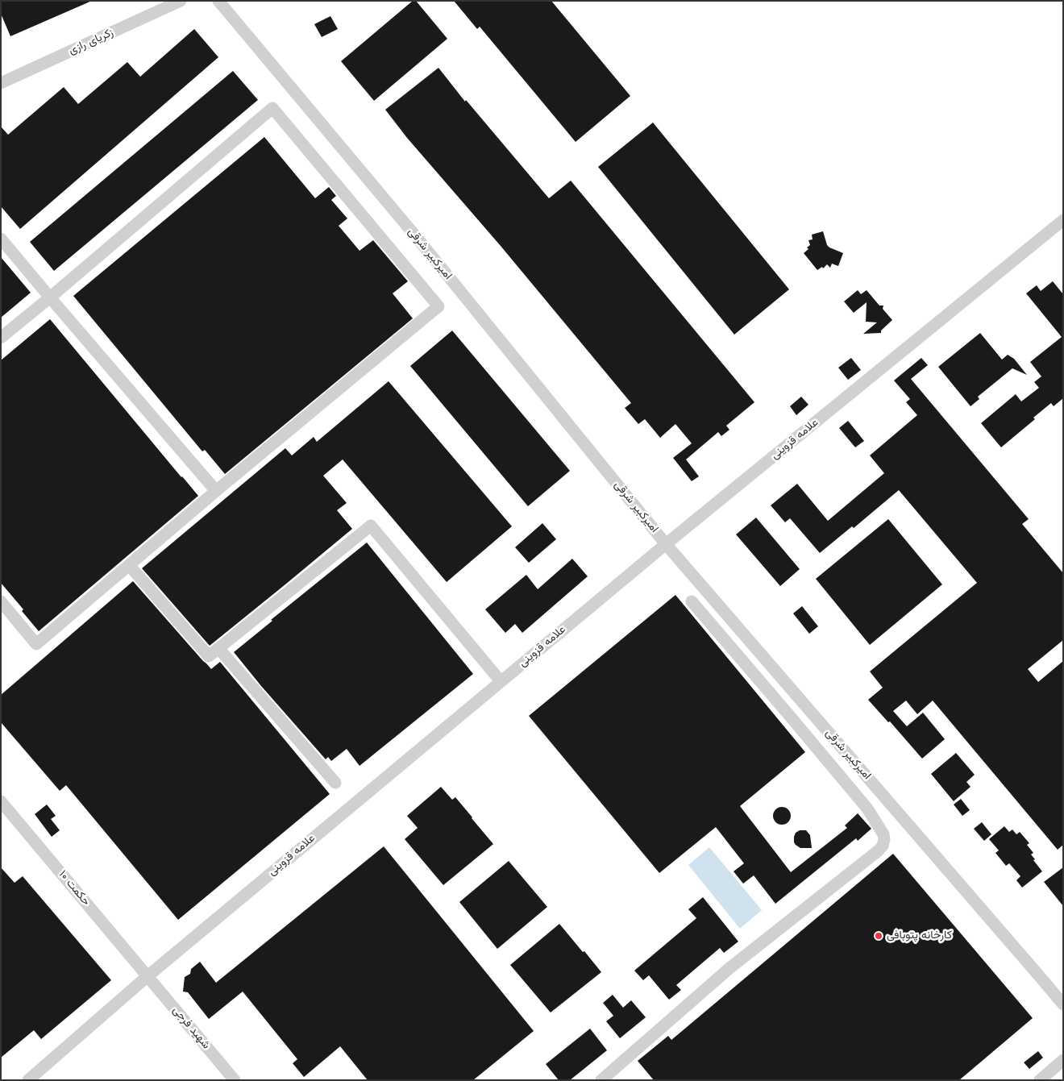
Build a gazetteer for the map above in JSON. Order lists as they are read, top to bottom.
{
  "streets": {
    "street": [
      "زکریای رازی",
      "امیرکبیر شرقی",
      "علامه قزوینی",
      "حکمت ۱۰",
      "شهید فرجی"
    ]
  },
  "crossings": [
    ["امیرکبیر شرقی", "علامه قزوینی"],
    ["علامه قزوینی", "حکمت ۱۰"],
    ["علامه قزوینی", "شهید فرجی"],
    ["حکمت ۱۰", "شهید فرجی"]
  ],
  "places": ["کارخانه پتوبافی"]
}
